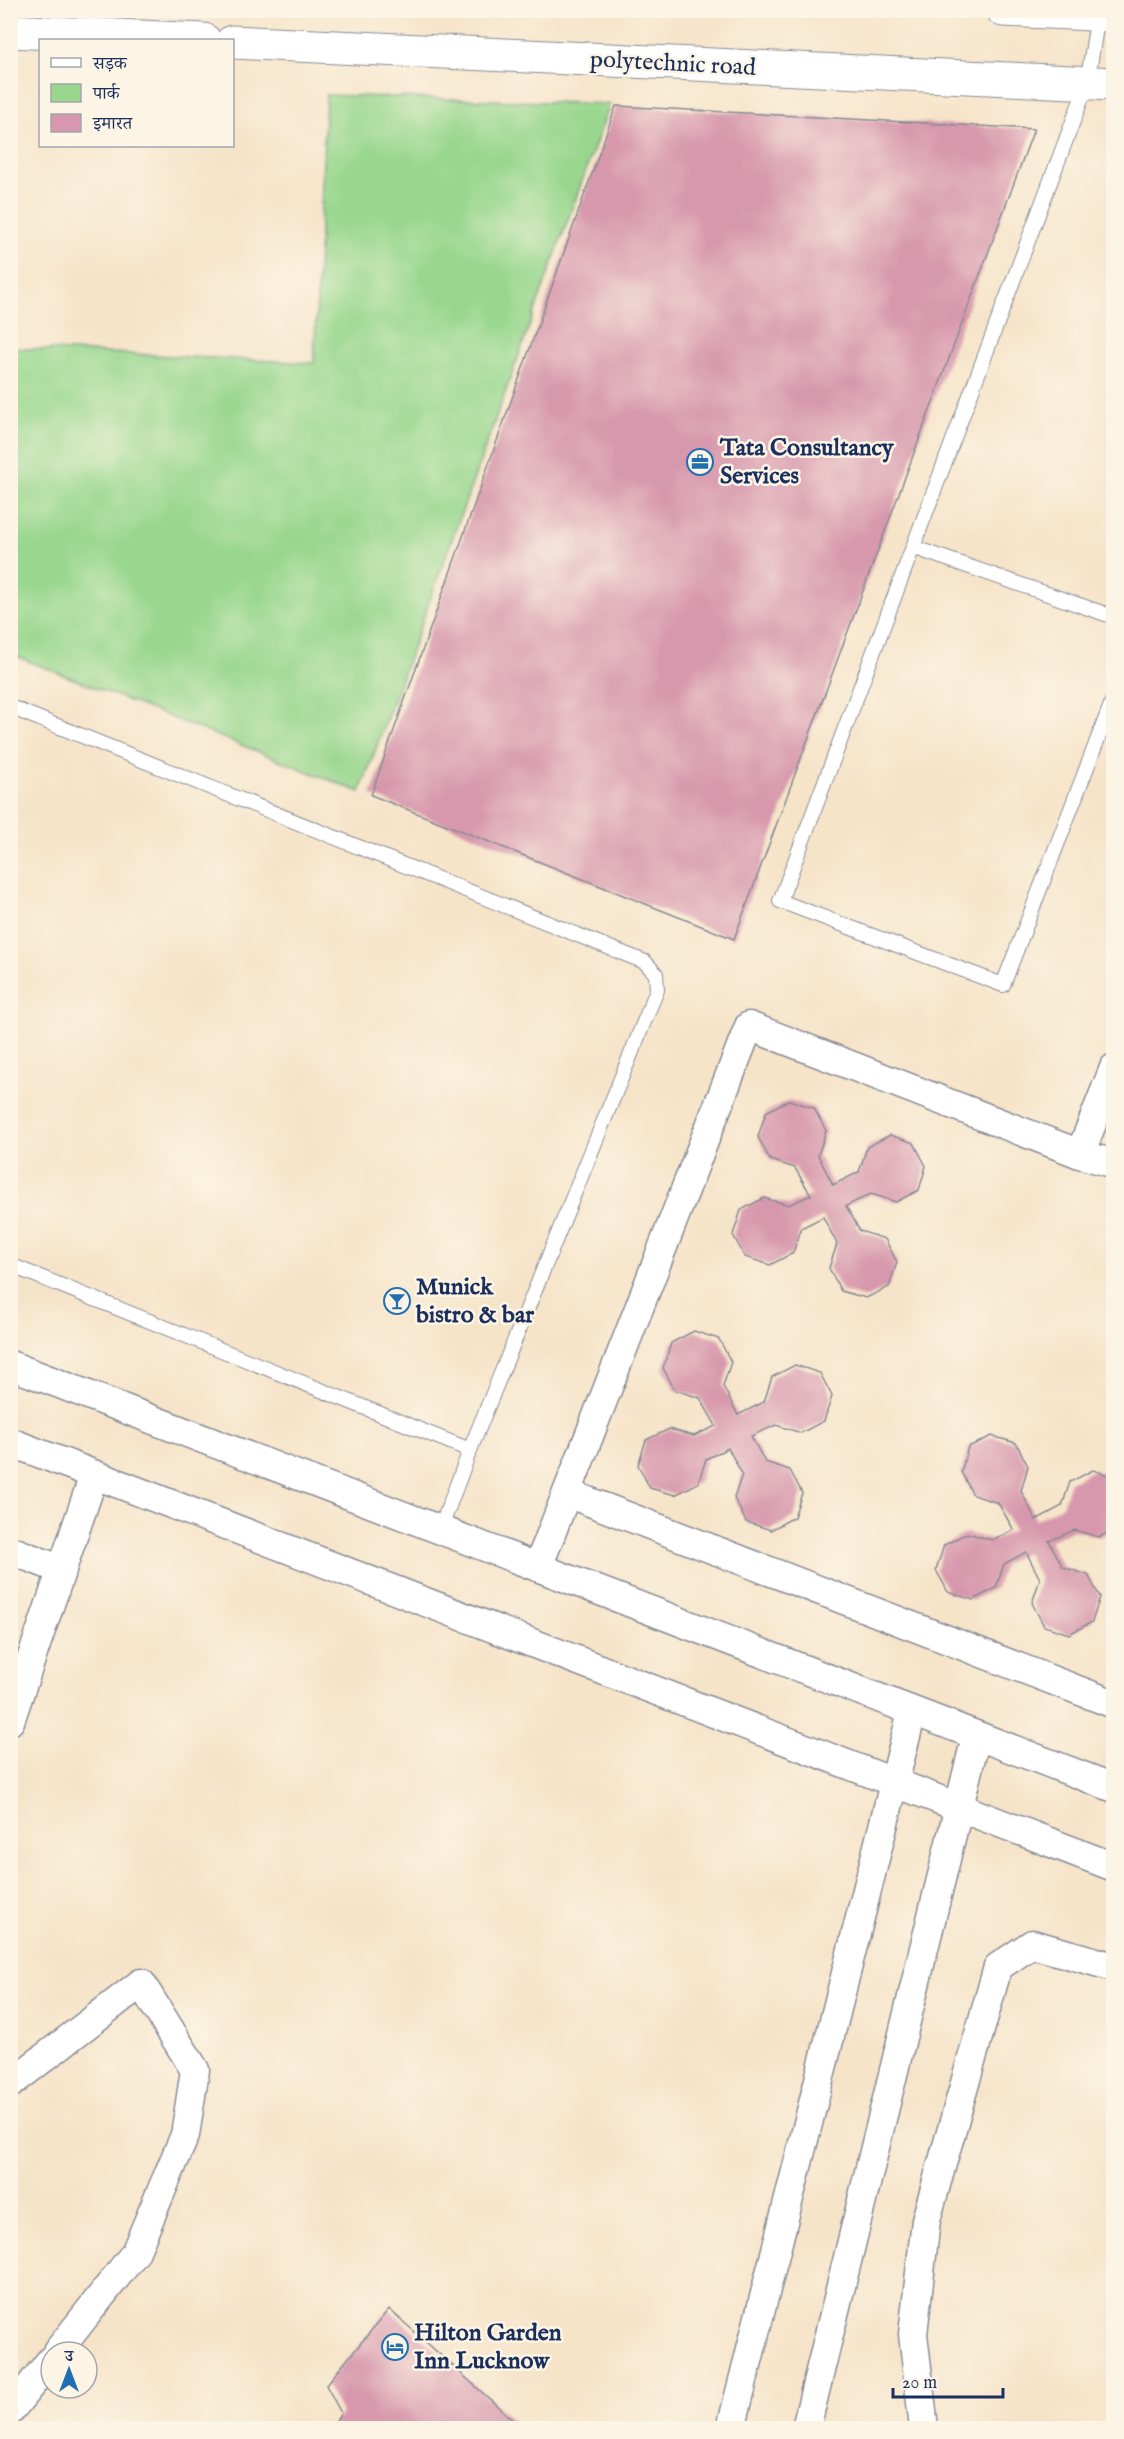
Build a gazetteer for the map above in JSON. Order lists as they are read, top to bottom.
{
  "streets": {
    "street": ["polytechnic road"]
  },
  "places": {
    "office": ["Tata Consultancy Services"],
    "bar": ["Munick bistro & bar"],
    "hotel": ["Hilton Garden Inn Lucknow"]
  },
  "legend": ["सड़क", "पार्क", "इमारत"],
  "scale_bar": "20 m",
  "north": "top"
}
